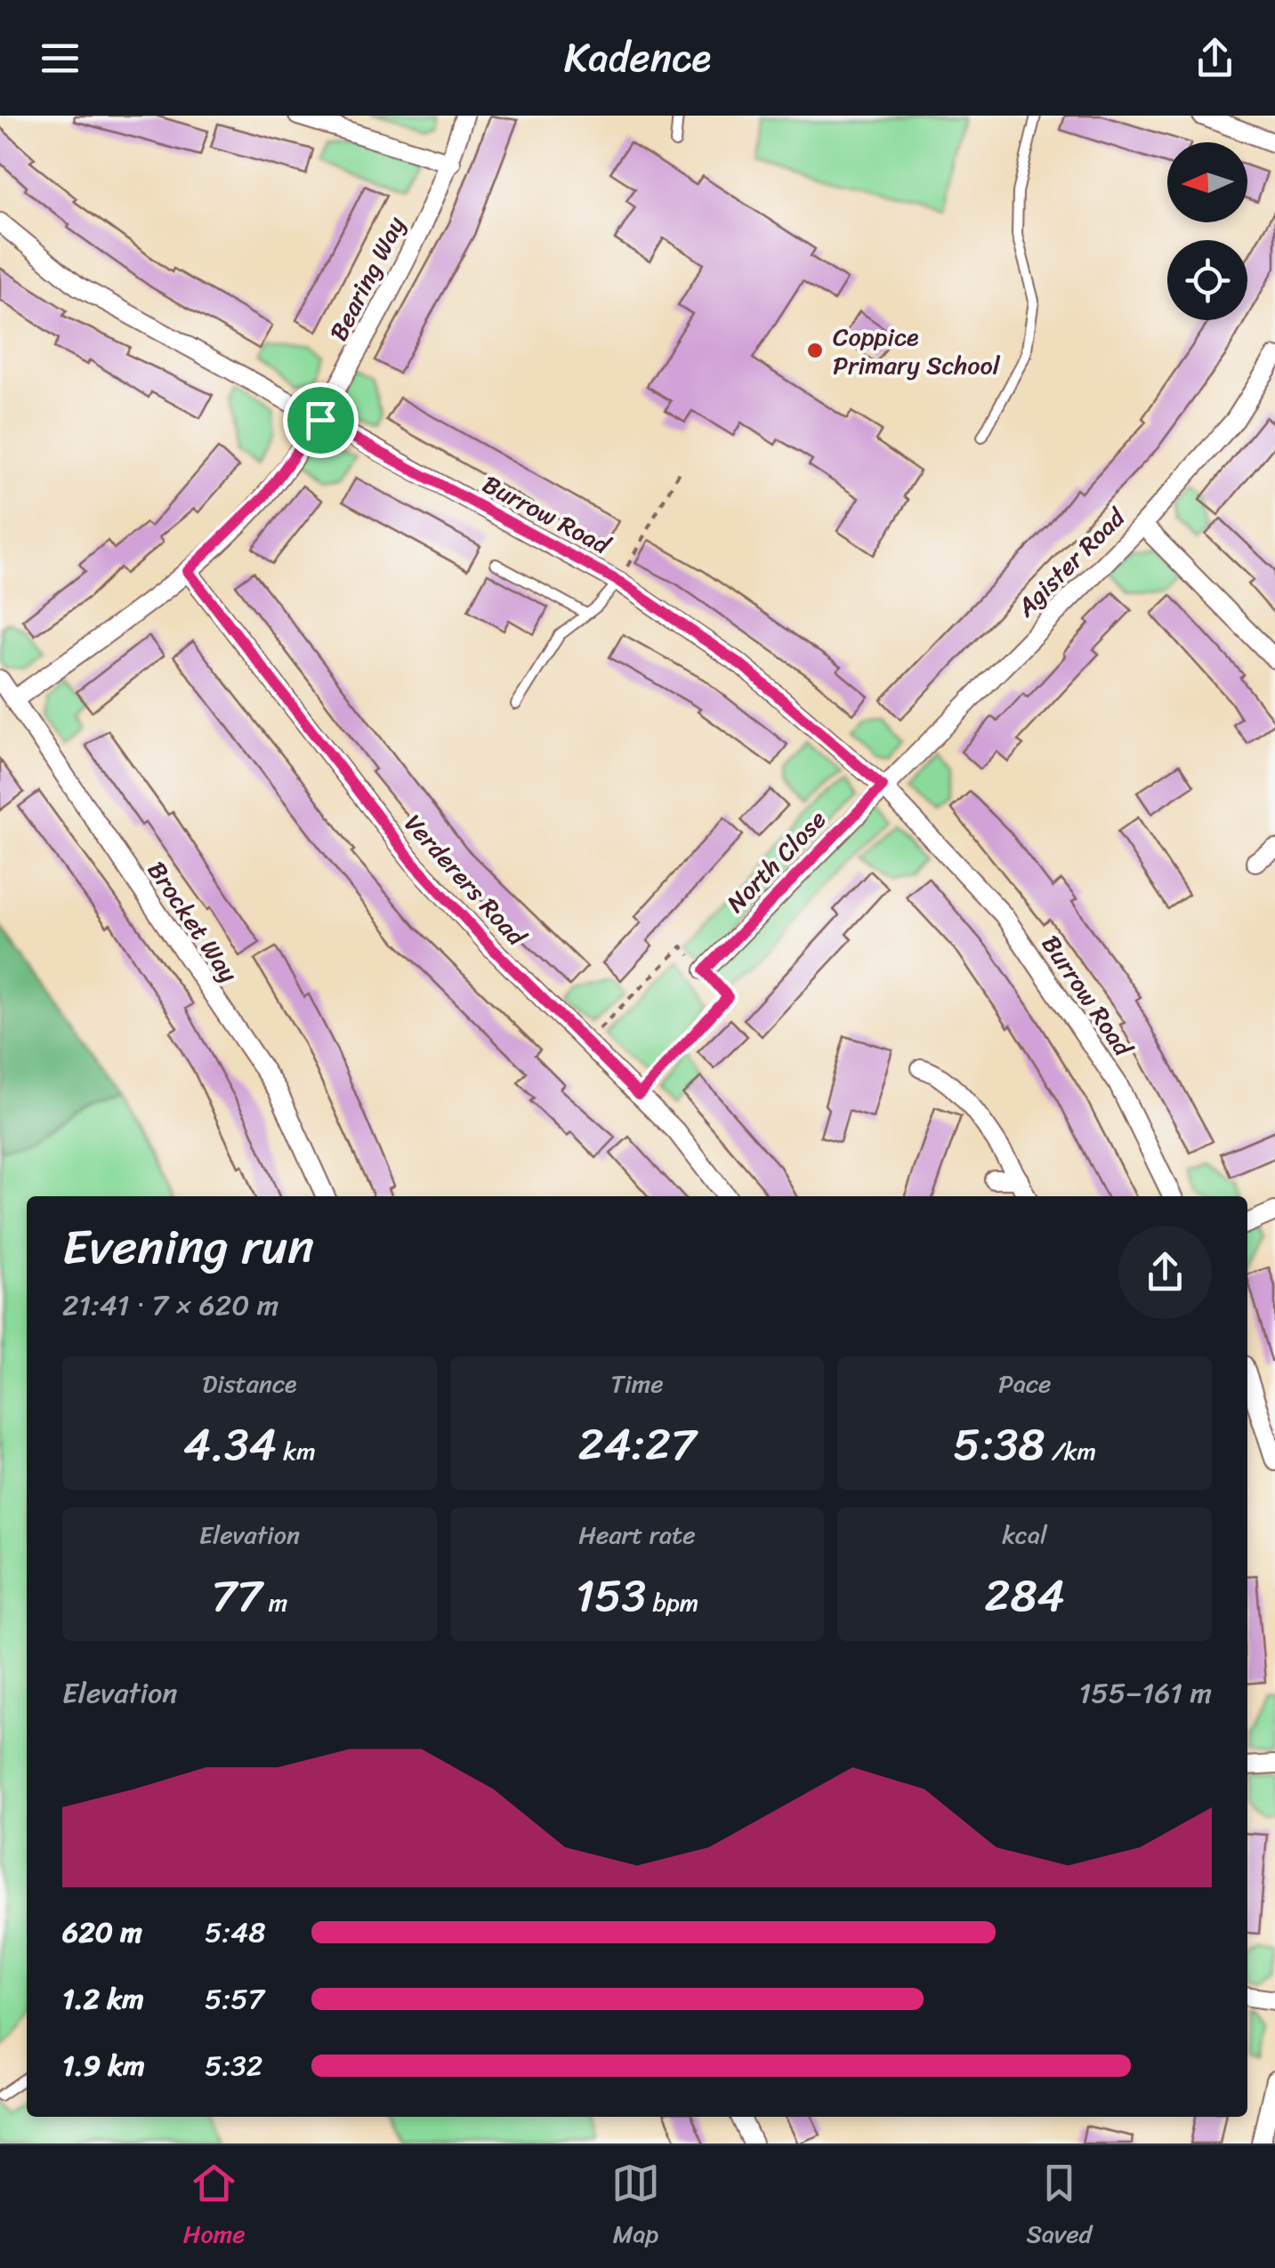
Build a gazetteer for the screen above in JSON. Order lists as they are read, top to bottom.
{
  "streets": {
    "street": [
      "Bearing Way",
      "Burrow Road",
      "Agister Road",
      "North Close",
      "Verderers Road",
      "Brocket Way"
    ]
  },
  "crossings": [
    ["Bearing Way", "Burrow Road"],
    ["Bearing Way", "Verderers Road"],
    ["Bearing Way", "Brocket Way"],
    ["Burrow Road", "Agister Road"],
    ["Burrow Road", "North Close"],
    ["Agister Road", "North Close"]
  ],
  "places": ["Coppice Primary School"],
  "north": "left",
  "page": {
    "header": "Kadence",
    "heading": ["Evening run", "21:41 · 7 × 620 m"],
    "stats": [
      ["Distance", "4.34 km"],
      ["Time", "24:27"],
      ["Pace", "5:38 /km"],
      ["Elevation", "77 m"],
      ["Heart rate", "153 bpm"],
      ["kcal", "284"]
    ],
    "chart": ["Elevation", "155–161 m"],
    "list": [
      {
        "name": "620 m",
        "note": "5:48"
      },
      {
        "name": "1.2 km",
        "note": "5:57"
      },
      {
        "name": "1.9 km",
        "note": "5:32"
      }
    ],
    "tabs": ["Home", "Map", "Saved"]
  }
}
